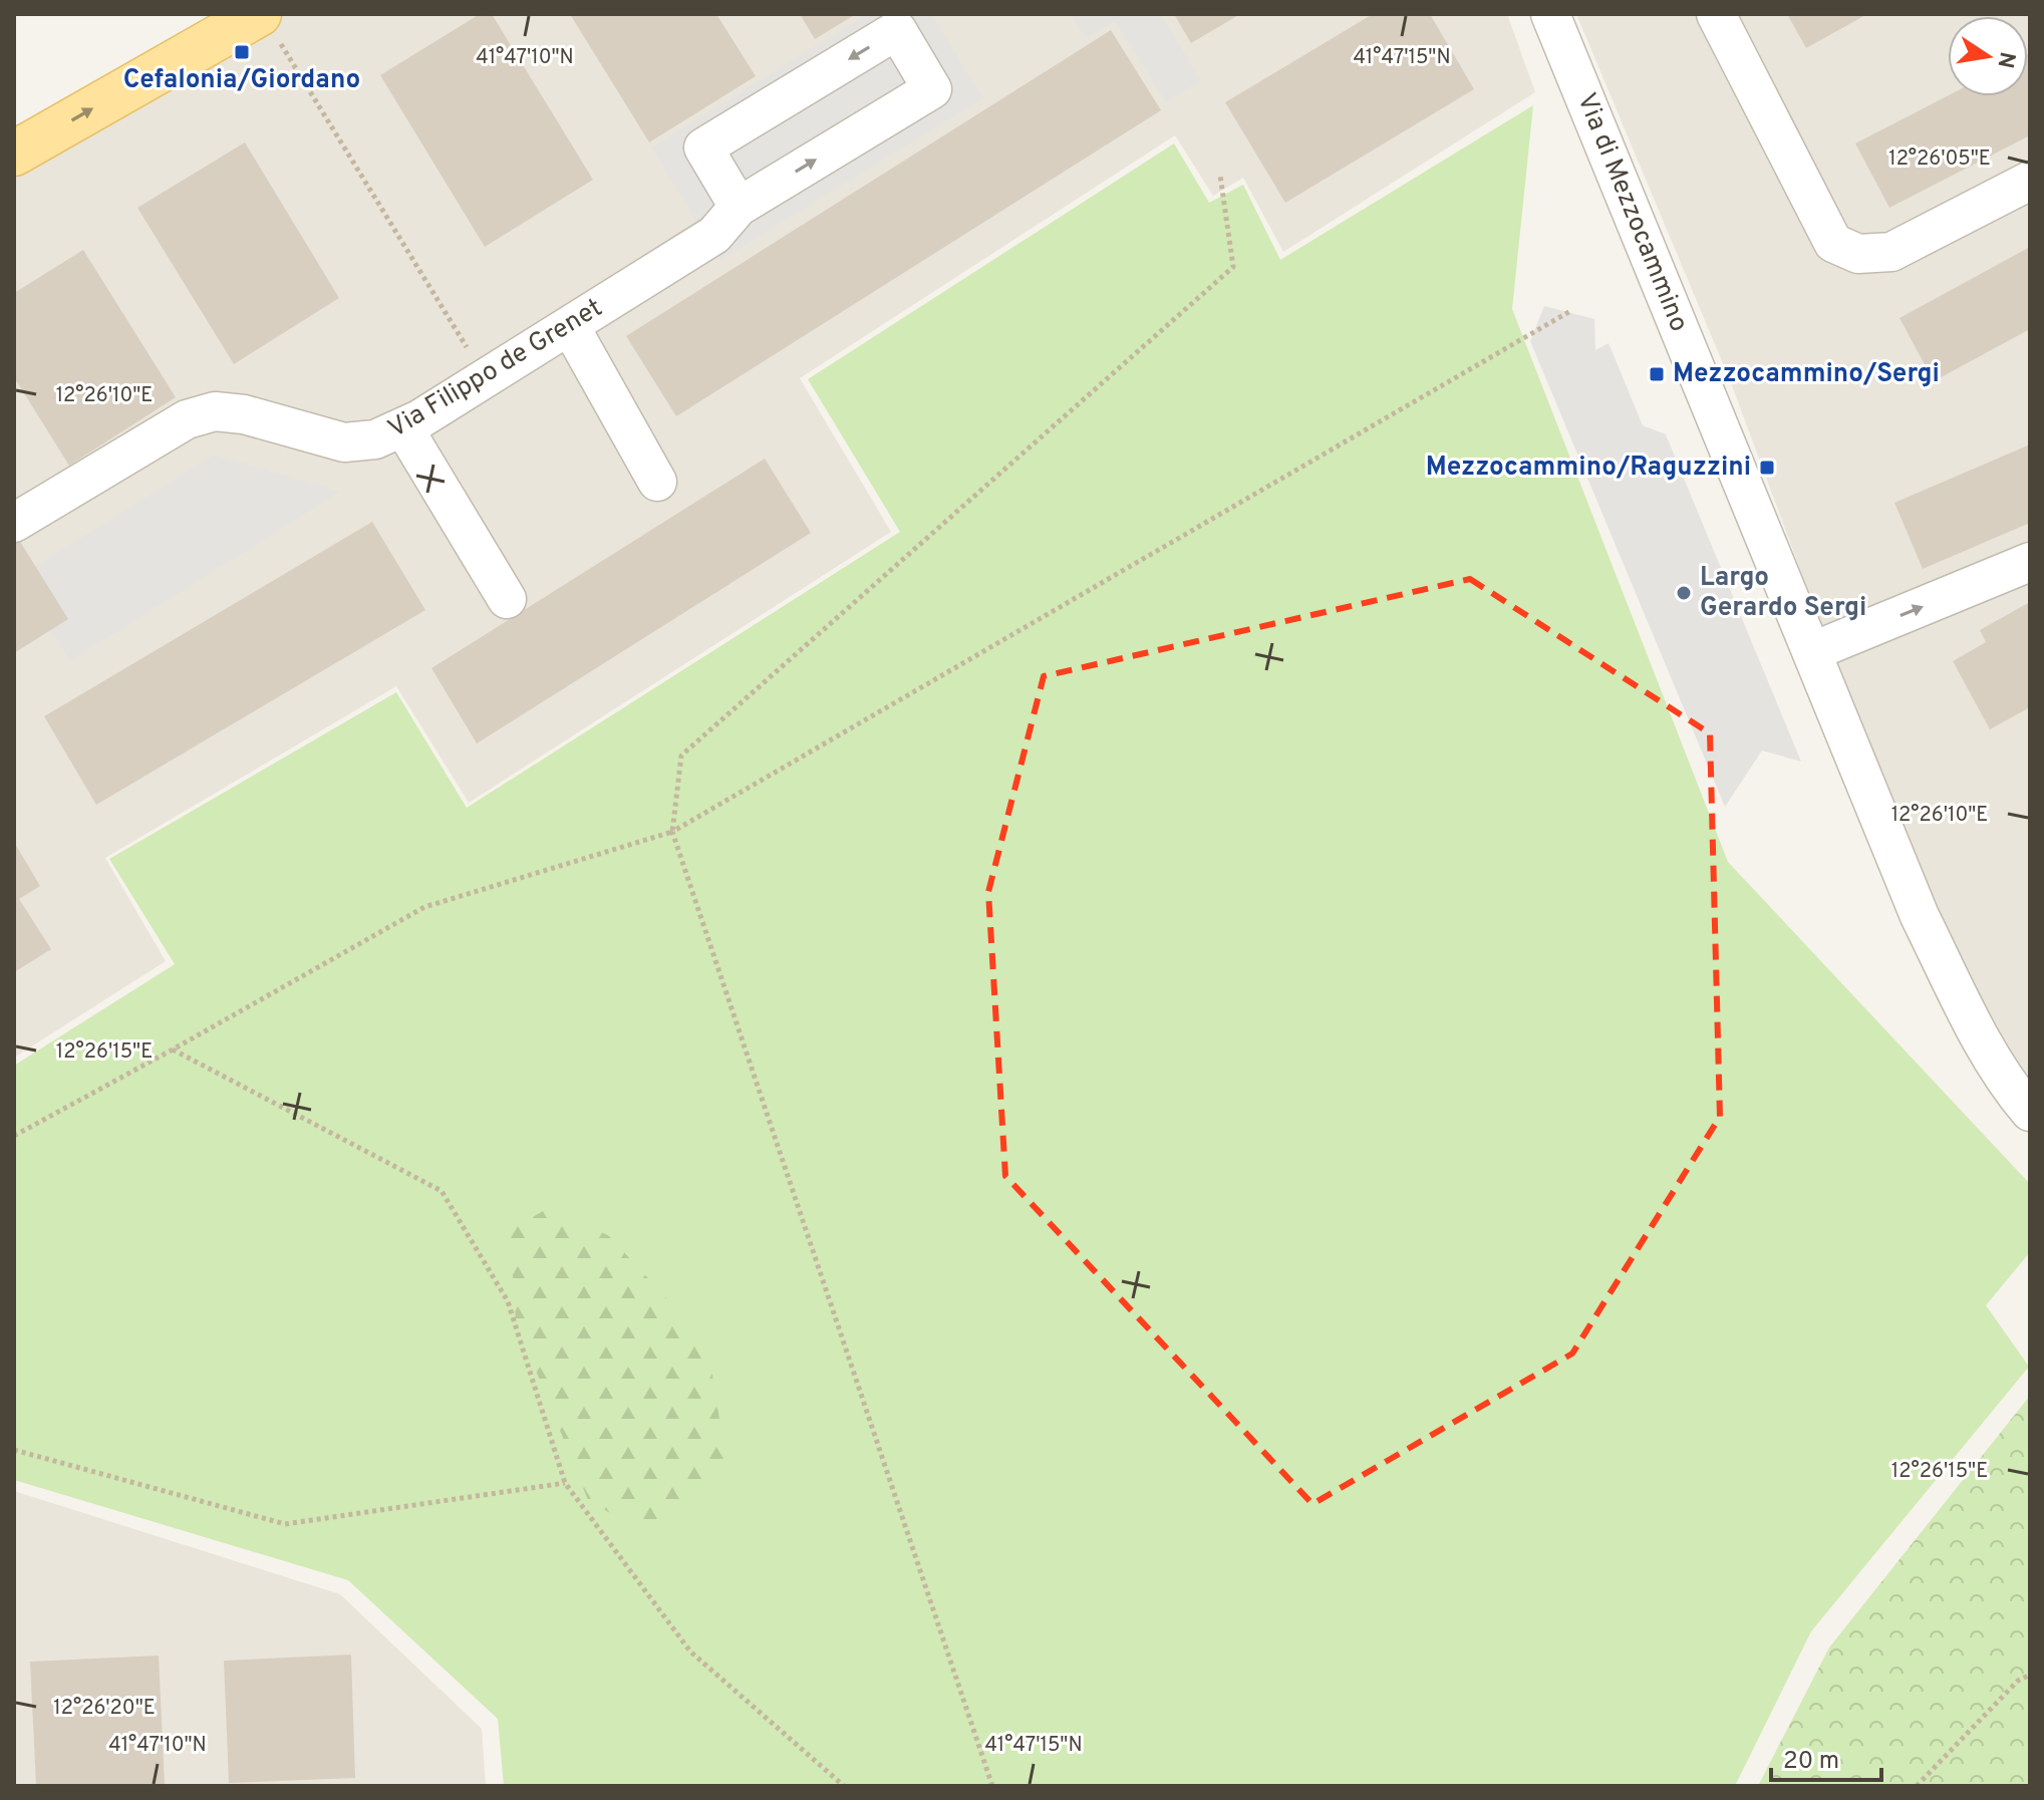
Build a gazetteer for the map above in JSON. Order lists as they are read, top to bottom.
{
  "streets": {
    "street": ["Via di Mezzocammino", "Via Filippo de Grenet"]
  },
  "places": {
    "transit": ["Cefalonia/Giordano", "Mezzocammino/Sergi", "Mezzocammino/Raguzzini"],
    "other": ["Largo Gerardo Sergi"]
  },
  "scale_bar": "20 m",
  "north": "right",
  "coordinates": [
    "41°47'10\"N",
    "41°47'15\"N",
    "12°26'05\"E",
    "12°26'10\"E",
    "12°26'15\"E",
    "12°26'20\"E"
  ]
}
